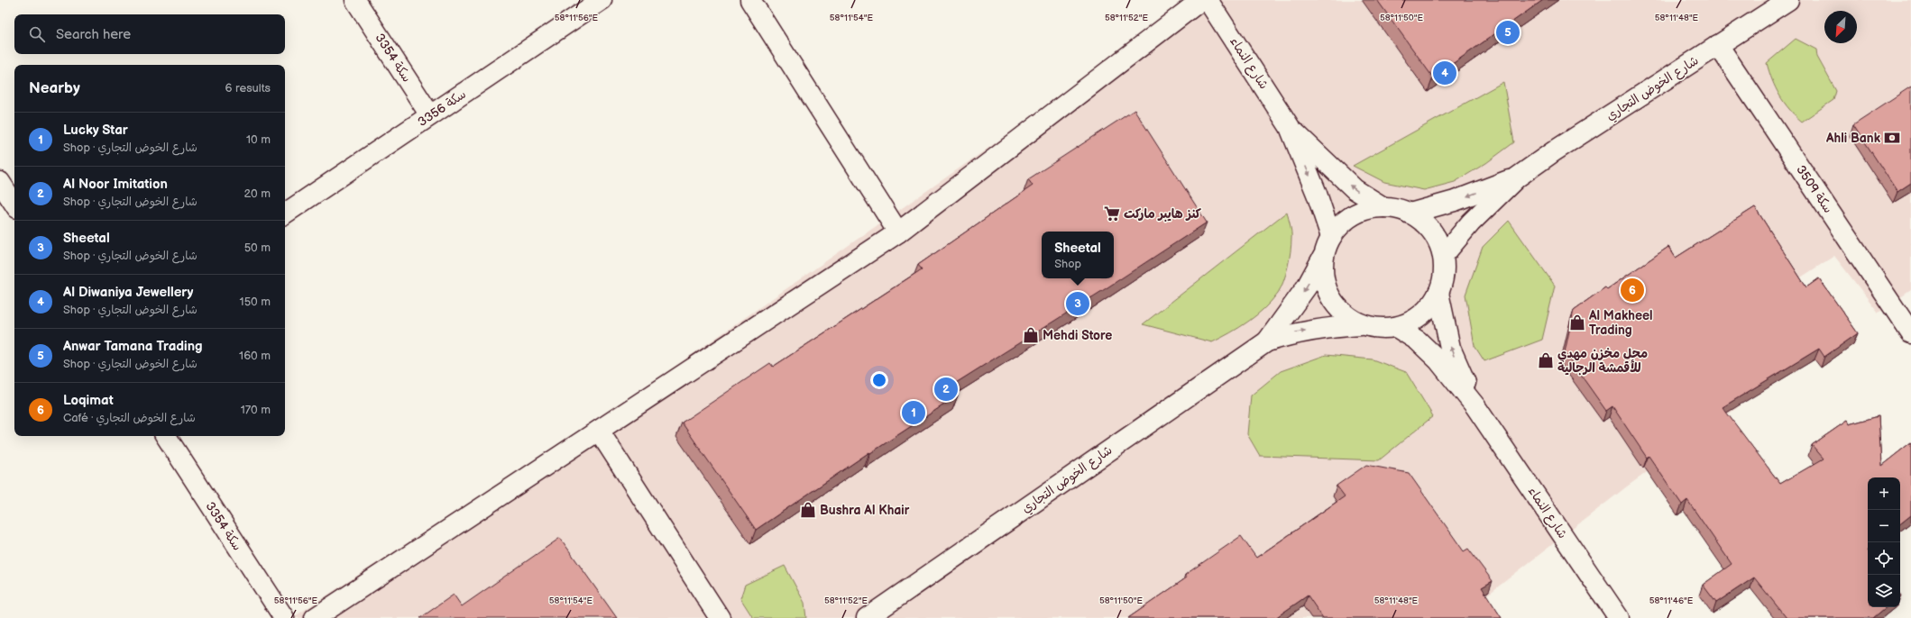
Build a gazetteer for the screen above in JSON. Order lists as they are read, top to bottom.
{
  "streets": {
    "street": [
      "سكة 3354",
      "شارع النماء",
      "شارع الخوض التجاري",
      "سكة 3356",
      "سكة 3509"
    ]
  },
  "crossings": [
    ["سكة 3354", "سكة 3356"],
    ["شارع النماء", "شارع الخوض التجاري"],
    ["شارع الخوض التجاري", "سكة 3509"]
  ],
  "places": {
    "bank": ["Ahli Bank"],
    "supermarket": ["كنز هايبر ماركت"],
    "shop": [
      "Al Makheel Trading",
      "Mehdi Store",
      "محل مخزن مهدي للأقمشة الرجالية",
      "Bushra Al Khair"
    ]
  },
  "north": "bottom left",
  "page": {
    "search": "Search here",
    "pins": [
      "5",
      "4",
      "6",
      "3",
      "2",
      "1"
    ],
    "heading": ["Nearby", "6 results"],
    "list": [
      {
        "mark": "1",
        "name": "Lucky Star",
        "note": "Shop · شارع الخوض التجاري",
        "value": "10 m"
      },
      {
        "mark": "2",
        "name": "Al Noor Imitation",
        "note": "Shop · شارع الخوض التجاري",
        "value": "20 m"
      },
      {
        "mark": "3",
        "name": "Sheetal",
        "note": "Shop · شارع الخوض التجاري",
        "value": "50 m"
      },
      {
        "mark": "4",
        "name": "Al Diwaniya Jewellery",
        "note": "Shop · شارع الخوض التجاري",
        "value": "150 m"
      },
      {
        "mark": "5",
        "name": "Anwar Tamana Trading",
        "note": "Shop · شارع الخوض التجاري",
        "value": "160 m"
      },
      {
        "mark": "6",
        "name": "Loqimat",
        "note": "Café · شارع الخوض التجاري",
        "value": "170 m"
      }
    ],
    "popup": ["Sheetal", "Shop"],
    "map_buttons": ["+", "−"]
  },
  "coordinates": [
    "58°11'56\"E",
    "58°11'54\"E",
    "58°11'52\"E",
    "58°11'50\"E",
    "58°11'48\"E",
    "58°11'46\"E"
  ]
}
